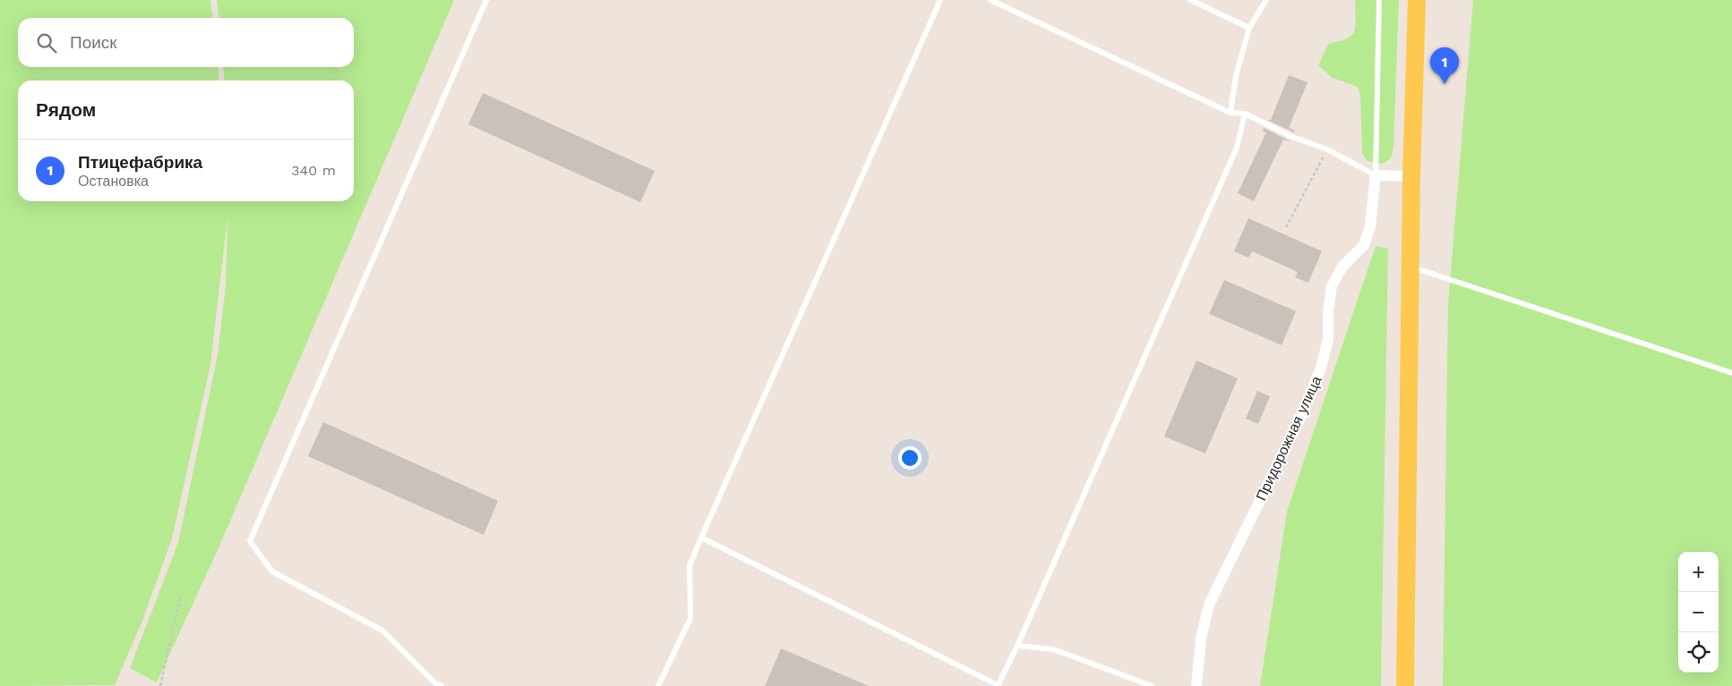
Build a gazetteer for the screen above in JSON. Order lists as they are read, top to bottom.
{
  "streets": {
    "street": ["Придорожная улица"]
  },
  "page": {
    "search": "Поиск",
    "pins": "1",
    "heading": "Рядом",
    "list": [
      {
        "mark": "1",
        "name": "Птицефабрика",
        "note": "Остановка",
        "value": "340 m"
      }
    ],
    "map_buttons": ["+", "−"]
  }
}
